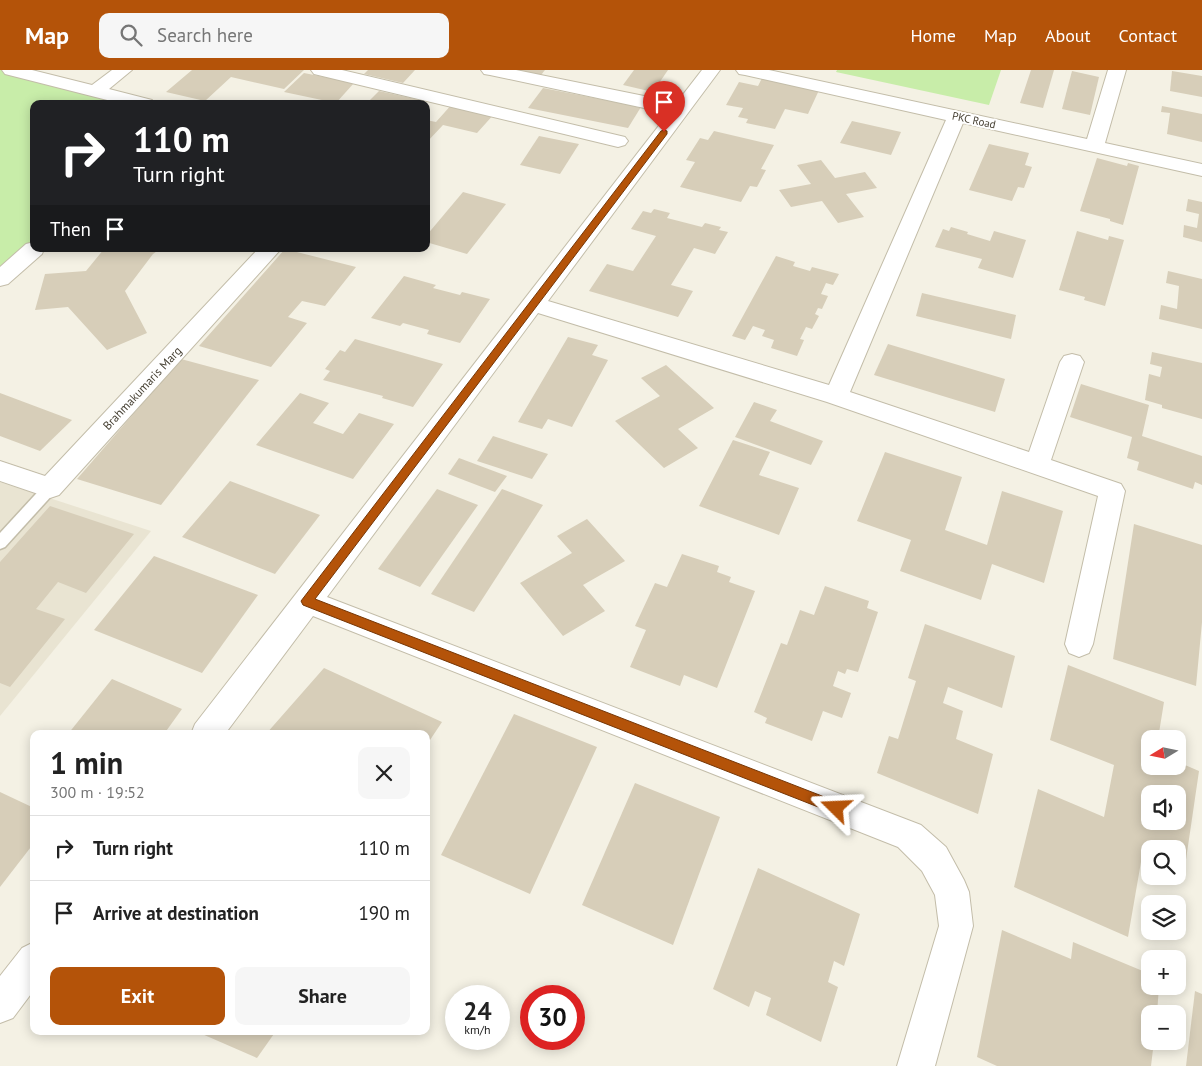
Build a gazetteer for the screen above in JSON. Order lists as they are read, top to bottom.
{
  "streets": {
    "street": ["PKC Road", "Brahmakumaris Marg"]
  },
  "north": "left",
  "page": {
    "header": "Map",
    "search": "Search here",
    "nav": [
      "Home",
      "Map",
      "About",
      "Contact"
    ],
    "turn": ["110 m", "Turn right"],
    "then": "Then",
    "map_buttons": ["+", "−"],
    "heading": ["1 min", "300 m · 19:52"],
    "list": [
      {
        "name": "Turn right",
        "value": "110 m"
      },
      {
        "name": "Arrive at destination",
        "value": "190 m"
      }
    ],
    "buttons": ["Exit", "Share"],
    "speed": "24 km/h",
    "limit": "30"
  }
}
